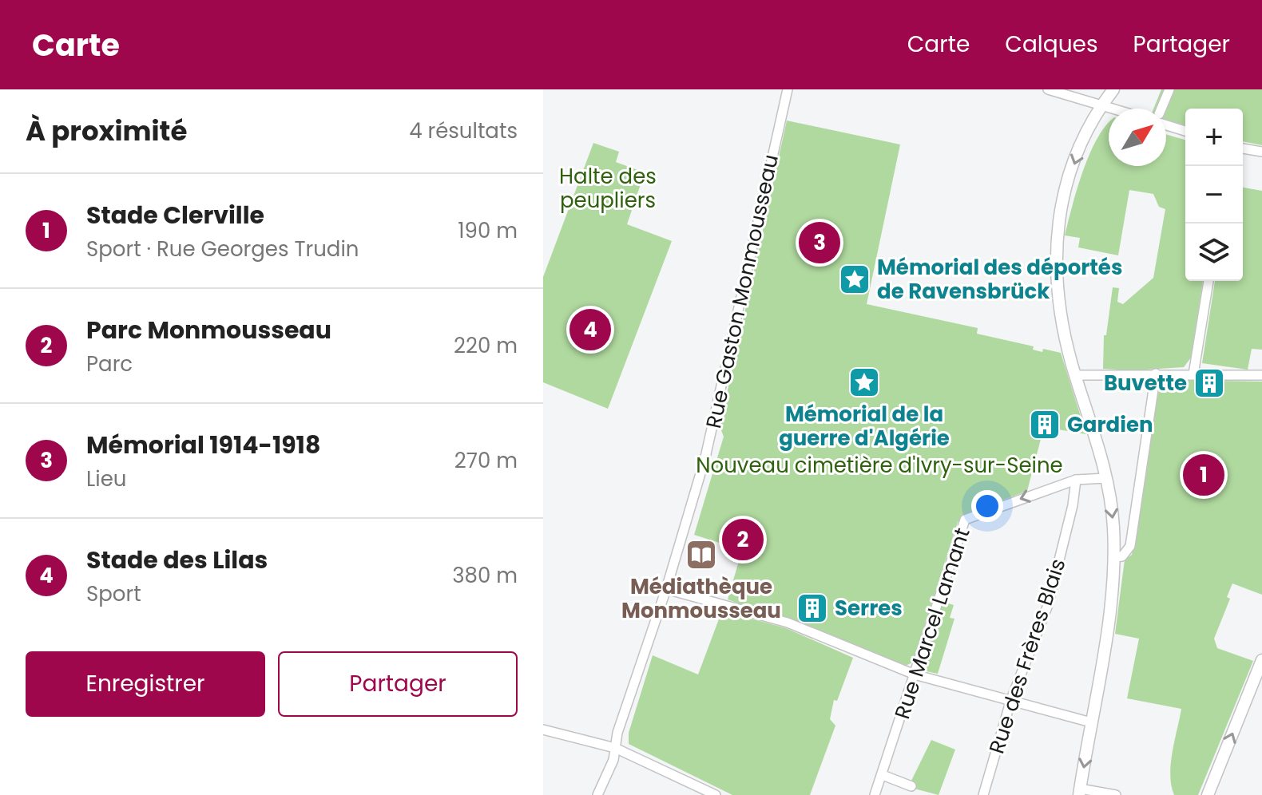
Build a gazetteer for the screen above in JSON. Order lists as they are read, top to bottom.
{
  "streets": {
    "street": ["Rue Gaston Monmousseau", "Rue Marcel Lamant", "Rue des Frères Blais"]
  },
  "crossings": [
    ["Rue Marcel Lamant", "Rue des Frères Blais"]
  ],
  "one_way": ["Rue Marcel Lamant"],
  "parks": ["Halte des peupliers", "Nouveau cimetière d'Ivry-sur-Seine"],
  "places": {
    "place": ["Mémorial des déportés de Ravensbrück", "Mémorial de la guerre d'Algérie"],
    "building": ["Buvette", "Gardien", "Serres"],
    "library": ["Médiathèque Monmousseau"]
  },
  "north": "top right",
  "page": {
    "header": "Carte",
    "nav": ["Carte", "Calques", "Partager"],
    "heading": ["À proximité", "4 résultats"],
    "map_buttons": ["+", "−"],
    "list": [
      {
        "mark": "1",
        "name": "Stade Clerville",
        "note": "Sport · Rue Georges Trudin",
        "value": "190 m"
      },
      {
        "mark": "2",
        "name": "Parc Monmousseau",
        "note": "Parc",
        "value": "220 m"
      },
      {
        "mark": "3",
        "name": "Mémorial 1914-1918",
        "note": "Lieu",
        "value": "270 m"
      },
      {
        "mark": "4",
        "name": "Stade des Lilas",
        "note": "Sport",
        "value": "380 m"
      }
    ],
    "pins": [
      "3",
      "4",
      "1",
      "2"
    ],
    "buttons": ["Enregistrer", "Partager"]
  }
}
